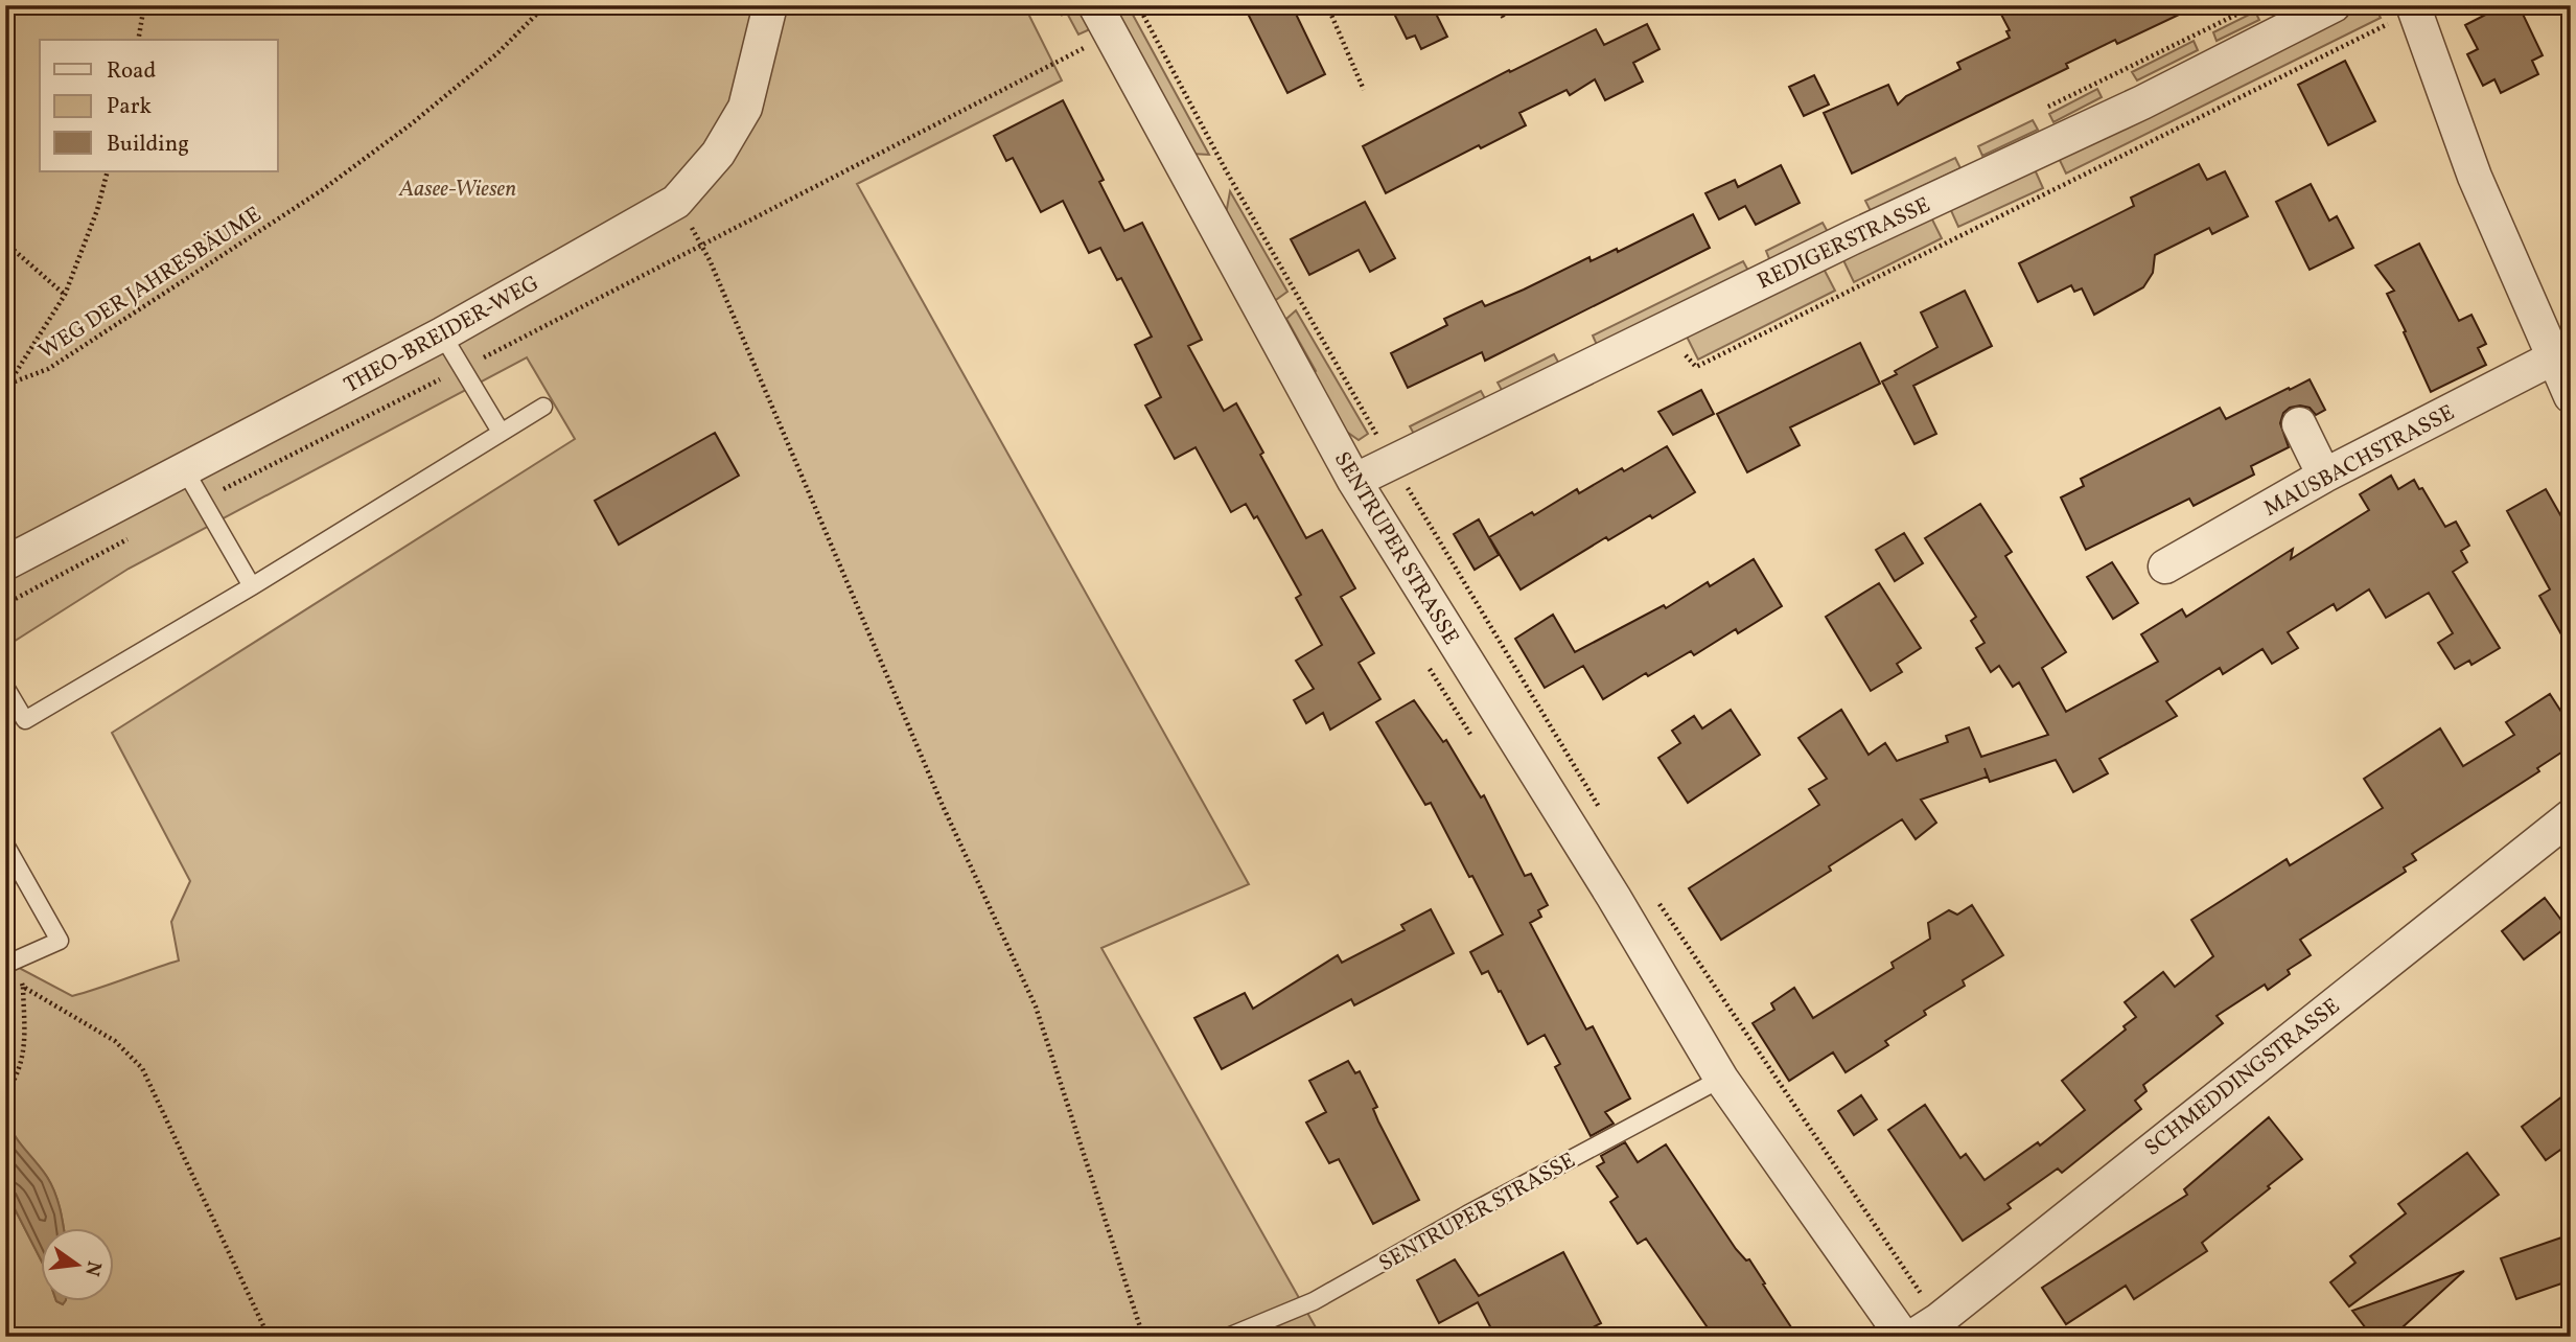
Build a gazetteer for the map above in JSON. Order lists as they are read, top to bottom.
{
  "streets": {
    "street": [
      "REDIGERSTRASSE",
      "THEO-BREIDER-WEG",
      "MAUSBACHSTRASSE",
      "SENTRUPER STRASSE",
      "SCHMEDDINGSTRASSE"
    ],
    "path": ["WEG DER JAHRESBÄUME"]
  },
  "crossings": [
    ["REDIGERSTRASSE", "SENTRUPER STRASSE"]
  ],
  "parks": ["Aasee-Wiesen"],
  "legend": ["Road", "Park", "Building"],
  "north": "right"
}
